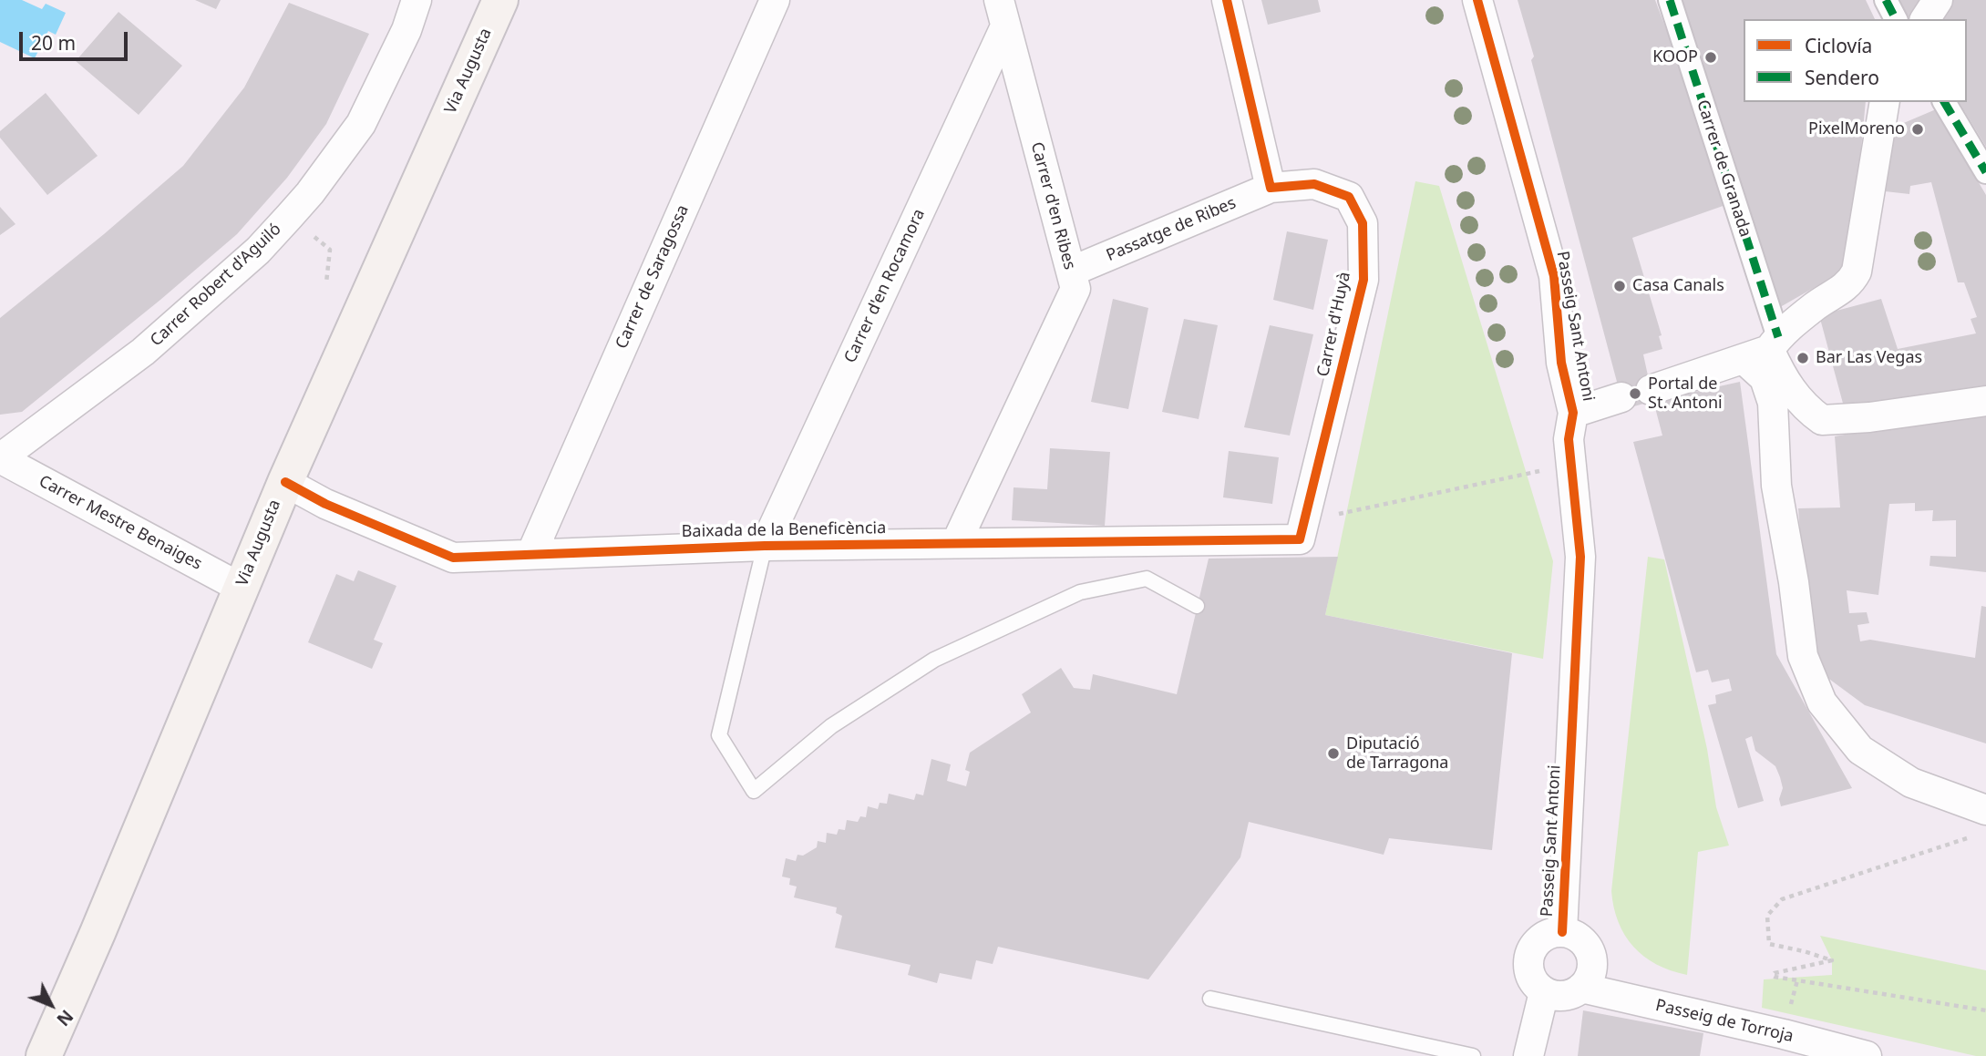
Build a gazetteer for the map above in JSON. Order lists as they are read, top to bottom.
{
  "streets": {
    "main road": ["Via Augusta"],
    "street": [
      "Carrer de Granada",
      "Carrer d'en Ribes",
      "Passatge de Ribes",
      "Carrer de Saragossa",
      "Carrer Robert d'Aguiló",
      "Carrer d'en Rocamora",
      "Carrer d'Huyà",
      "Passeig Sant Antoni",
      "Carrer Mestre Benaiges",
      "Baixada de la Beneficència",
      "Passeig de Torroja"
    ]
  },
  "crossings": [
    ["Via Augusta", "Carrer Mestre Benaiges"],
    ["Via Augusta", "Baixada de la Beneficència"],
    ["Carrer d'en Ribes", "Passatge de Ribes"],
    ["Carrer d'en Ribes", "Carrer d'en Rocamora"],
    ["Carrer d'en Ribes", "Baixada de la Beneficència"],
    ["Passatge de Ribes", "Carrer d'Huyà"],
    ["Carrer de Saragossa", "Baixada de la Beneficència"],
    ["Carrer Robert d'Aguiló", "Carrer Mestre Benaiges"],
    ["Carrer d'en Rocamora", "Baixada de la Beneficència"],
    ["Carrer d'Huyà", "Baixada de la Beneficència"],
    ["Passeig Sant Antoni", "Passeig de Torroja"]
  ],
  "places": [
    "KOOP",
    "PixelMoreno",
    "Casa Canals",
    "Bar Las Vegas",
    "Portal de St. Antoni",
    "Diputació de Tarragona"
  ],
  "legend": ["Ciclovía", "Sendero"],
  "scale_bar": "20 m",
  "north": "bottom right"
}
